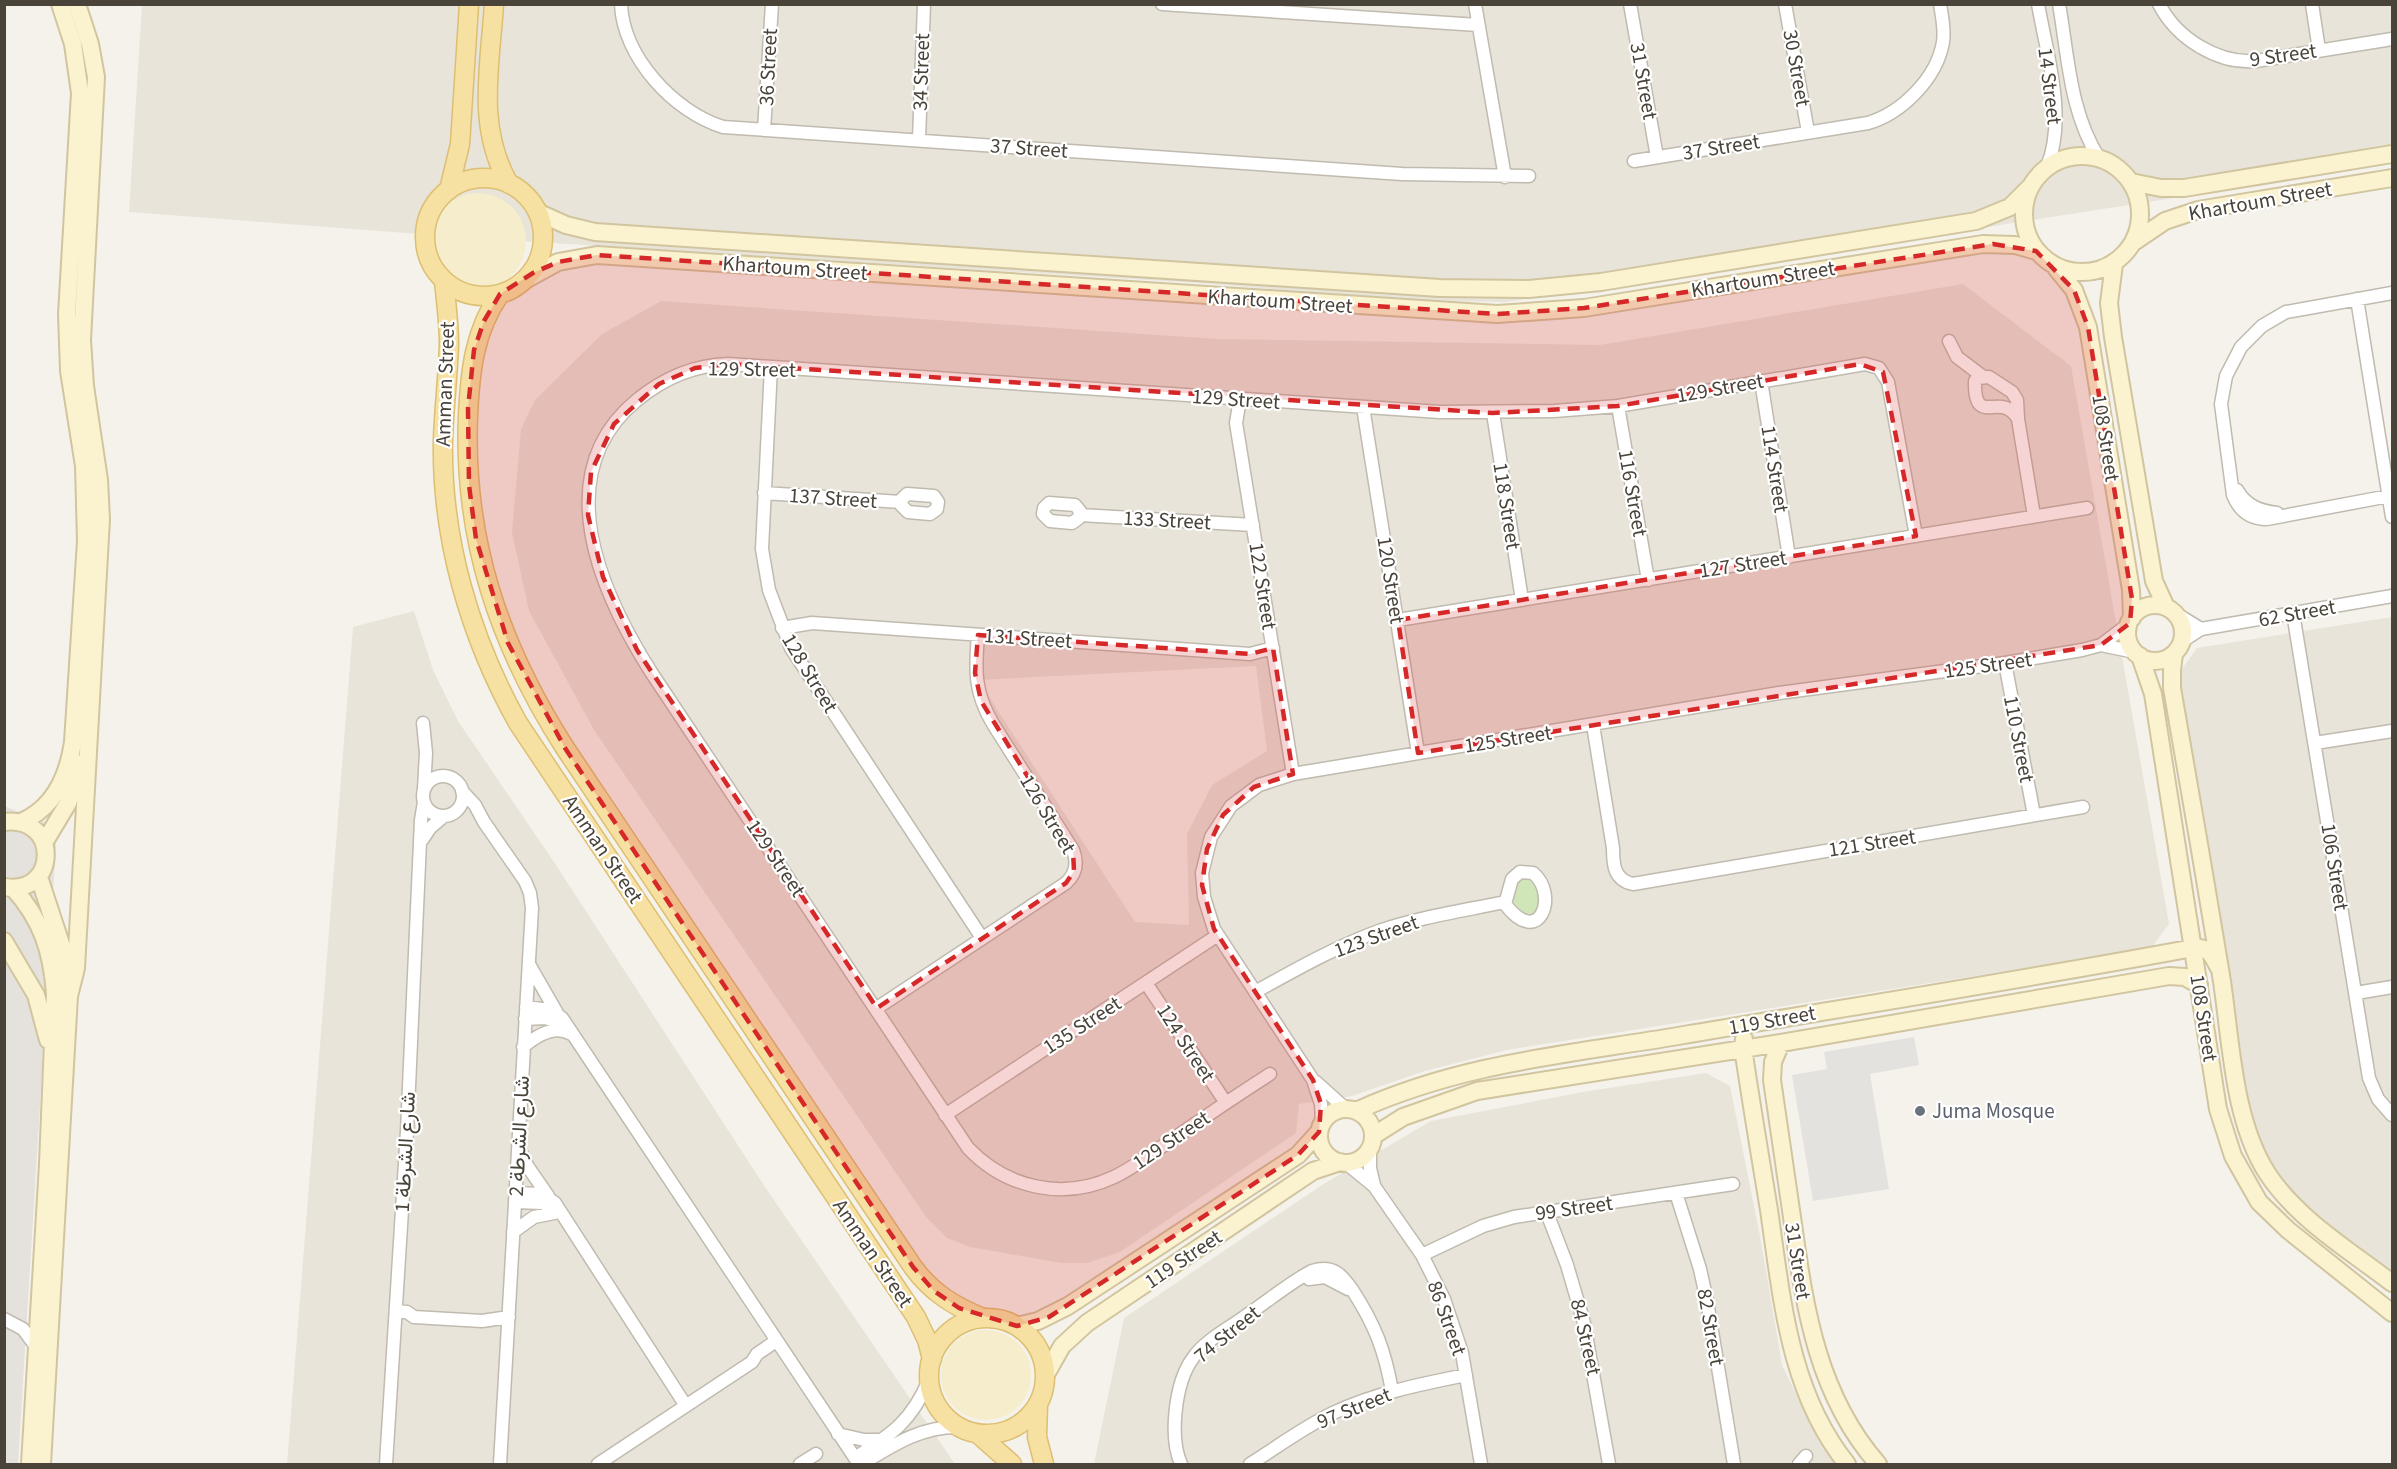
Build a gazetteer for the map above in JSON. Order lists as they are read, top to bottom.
{
  "streets": {
    "main road": ["Amman Street"],
    "street": [
      "9 Street",
      "36 Street",
      "30 Street",
      "34 Street",
      "31 Street",
      "14 Street",
      "37 Street",
      "Khartoum Street",
      "129 Street",
      "108 Street",
      "114 Street",
      "116 Street",
      "137 Street",
      "118 Street",
      "133 Street",
      "127 Street",
      "120 Street",
      "122 Street",
      "62 Street",
      "131 Street",
      "125 Street",
      "128 Street",
      "110 Street",
      "126 Street",
      "121 Street",
      "106 Street",
      "123 Street",
      "119 Street",
      "135 Street",
      "124 Street",
      "شارع الشرطة 2",
      "شارع الشرطة 1",
      "99 Street",
      "86 Street",
      "82 Street",
      "74 Street",
      "84 Street",
      "97 Street"
    ]
  },
  "crossings": [
    ["36 Street", "37 Street"],
    ["30 Street", "37 Street"],
    ["34 Street", "37 Street"],
    ["31 Street", "37 Street"],
    ["31 Street", "119 Street"],
    ["14 Street", "Khartoum Street"],
    ["14 Street", "108 Street"],
    ["Khartoum Street", "Amman Street"],
    ["Khartoum Street", "108 Street"],
    ["129 Street", "114 Street"],
    ["129 Street", "116 Street"],
    ["129 Street", "118 Street"],
    ["129 Street", "127 Street"],
    ["129 Street", "120 Street"],
    ["129 Street", "122 Street"],
    ["129 Street", "128 Street"],
    ["129 Street", "126 Street"],
    ["129 Street", "135 Street"],
    ["129 Street", "124 Street"],
    ["Amman Street", "119 Street"],
    ["108 Street", "62 Street"],
    ["108 Street", "125 Street"],
    ["108 Street", "119 Street"],
    ["114 Street", "127 Street"],
    ["116 Street", "127 Street"],
    ["137 Street", "128 Street"],
    ["118 Street", "127 Street"],
    ["133 Street", "122 Street"],
    ["127 Street", "120 Street"],
    ["120 Street", "125 Street"],
    ["122 Street", "131 Street"],
    ["122 Street", "125 Street"],
    ["62 Street", "125 Street"],
    ["62 Street", "106 Street"],
    ["131 Street", "128 Street"],
    ["131 Street", "126 Street"],
    ["125 Street", "110 Street"],
    ["125 Street", "121 Street"],
    ["125 Street", "123 Street"],
    ["125 Street", "119 Street"],
    ["125 Street", "135 Street"],
    ["125 Street", "86 Street"],
    ["128 Street", "126 Street"],
    ["110 Street", "121 Street"],
    ["119 Street", "86 Street"],
    ["135 Street", "124 Street"],
    ["شارع الشرطة 2", "شارع الشرطة 1"],
    ["99 Street", "86 Street"],
    ["99 Street", "82 Street"],
    ["99 Street", "84 Street"],
    ["86 Street", "97 Street"],
    ["74 Street", "97 Street"]
  ],
  "places": ["Juma Mosque"]
}
